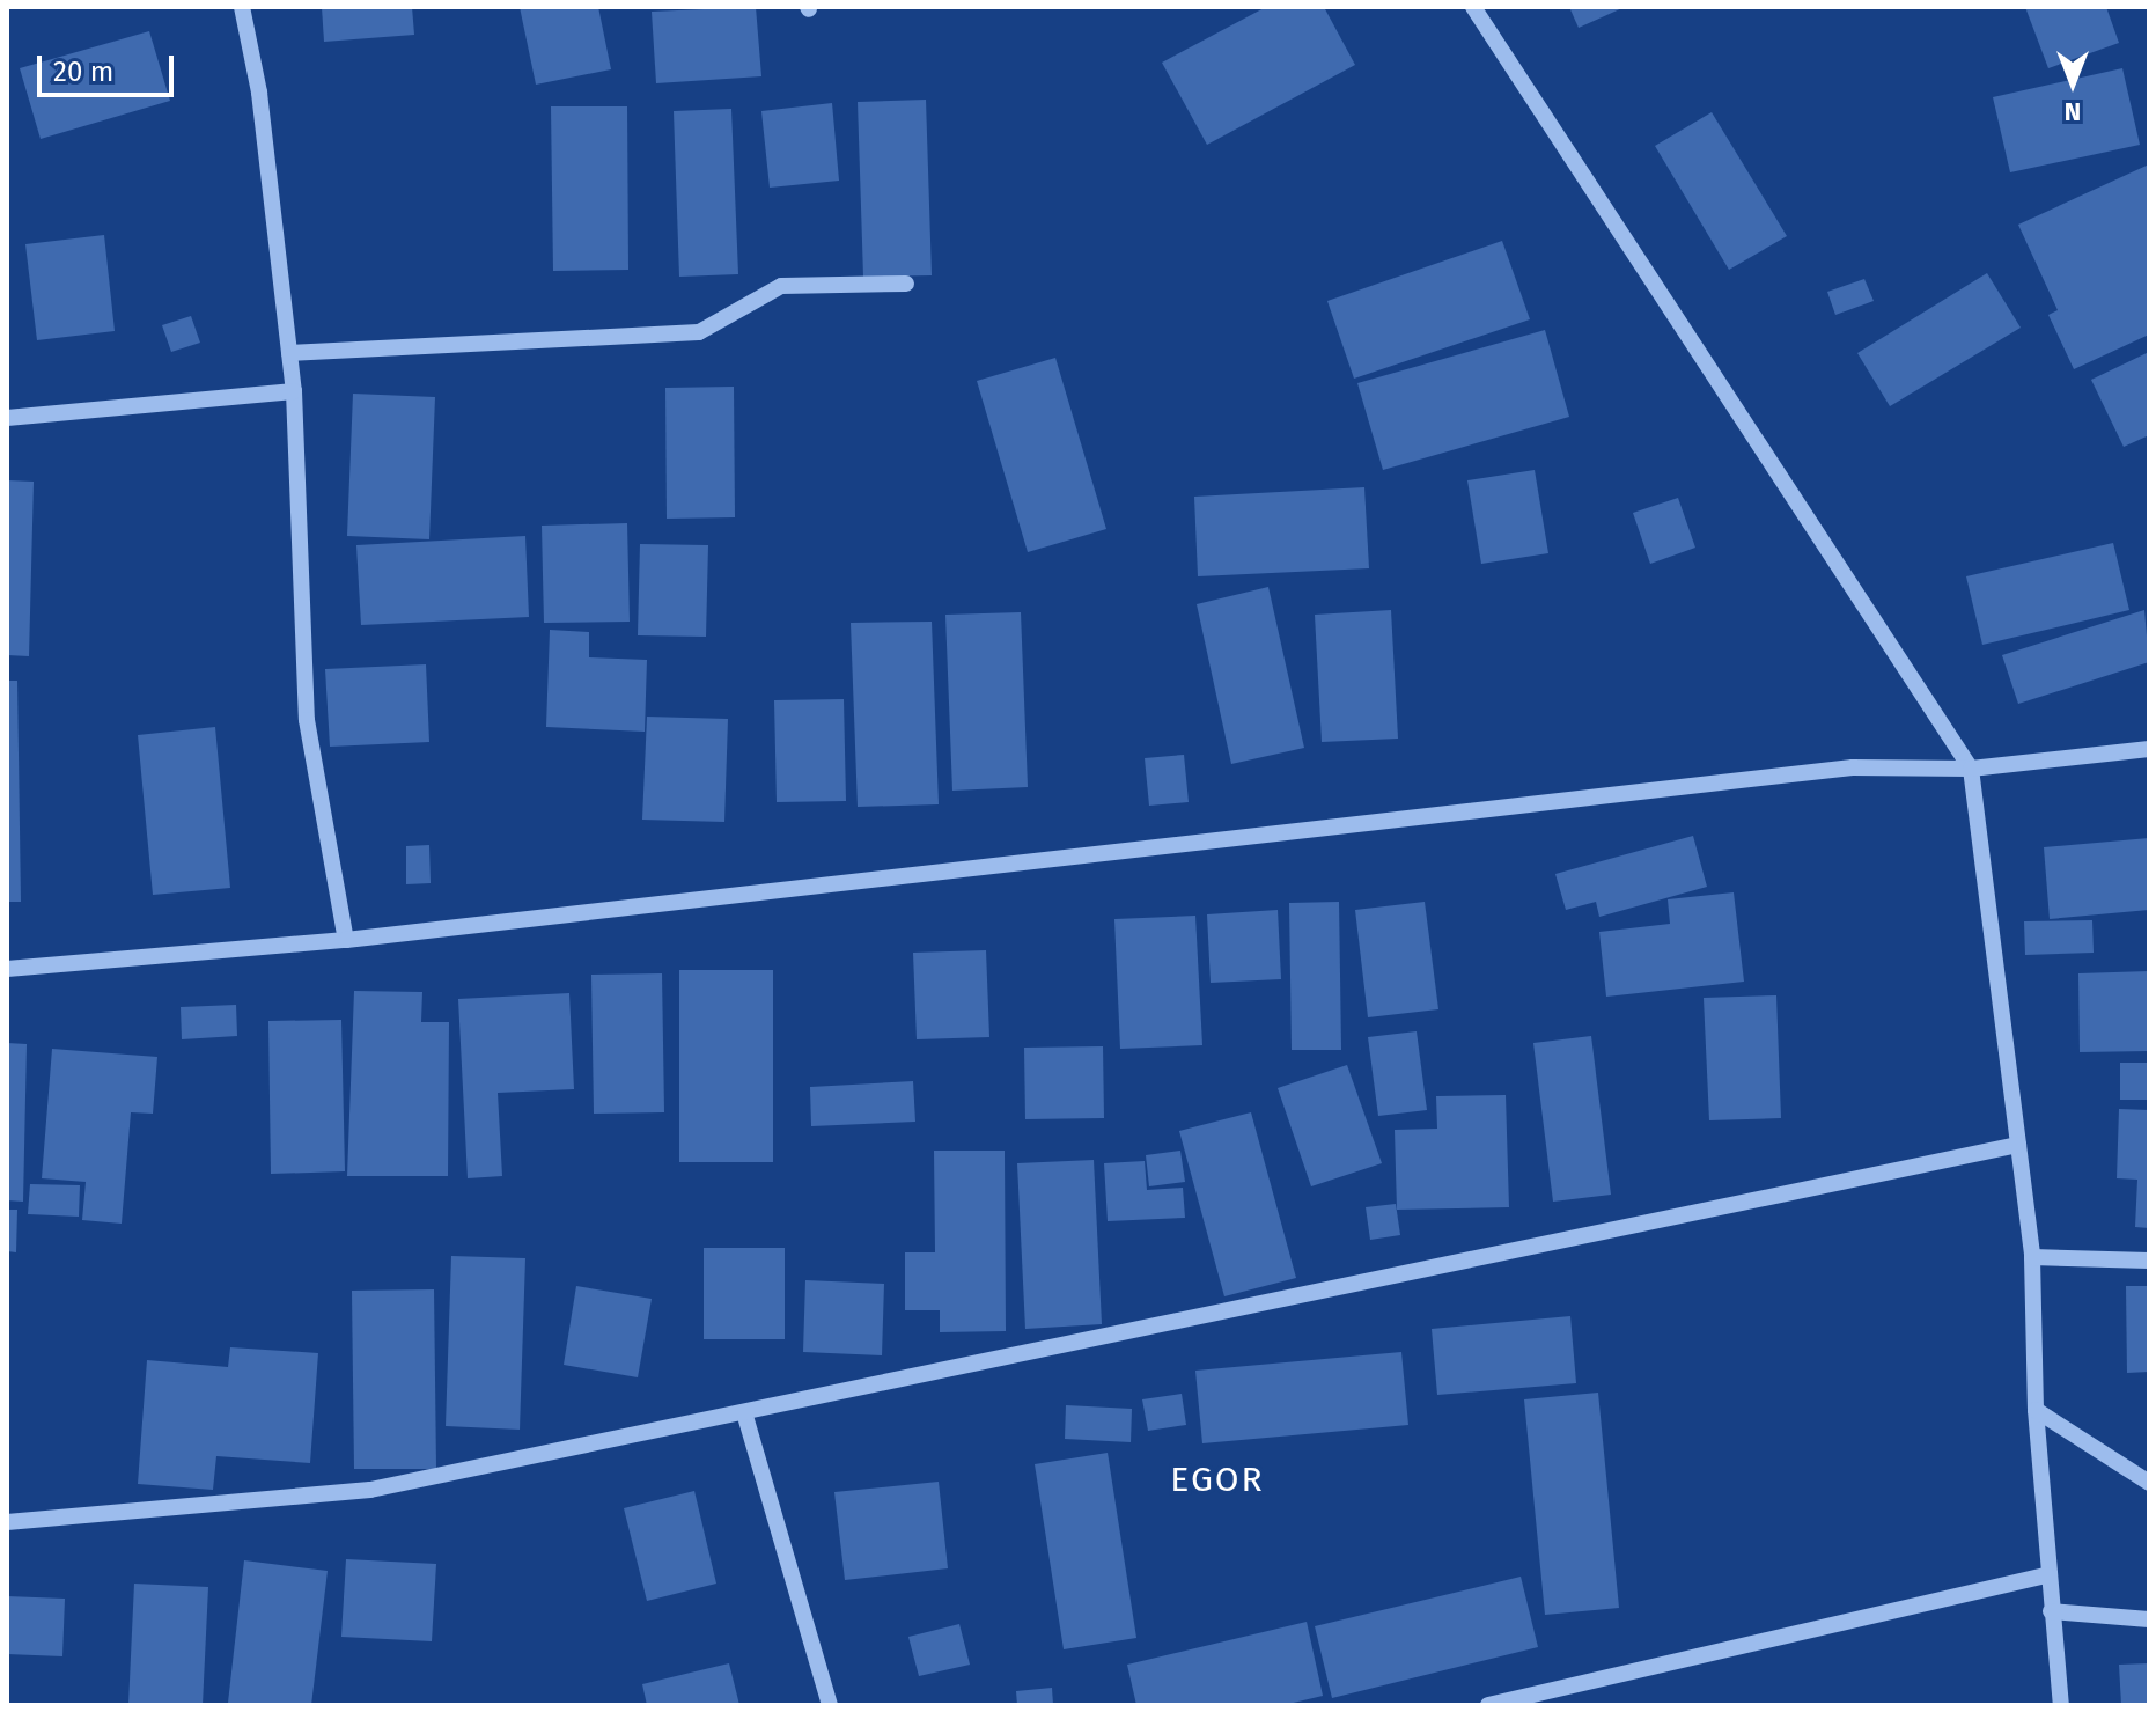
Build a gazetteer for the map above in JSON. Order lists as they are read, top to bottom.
{
  "districts": ["EGOR"],
  "scale_bar": "20 m",
  "north": "bottom"
}
